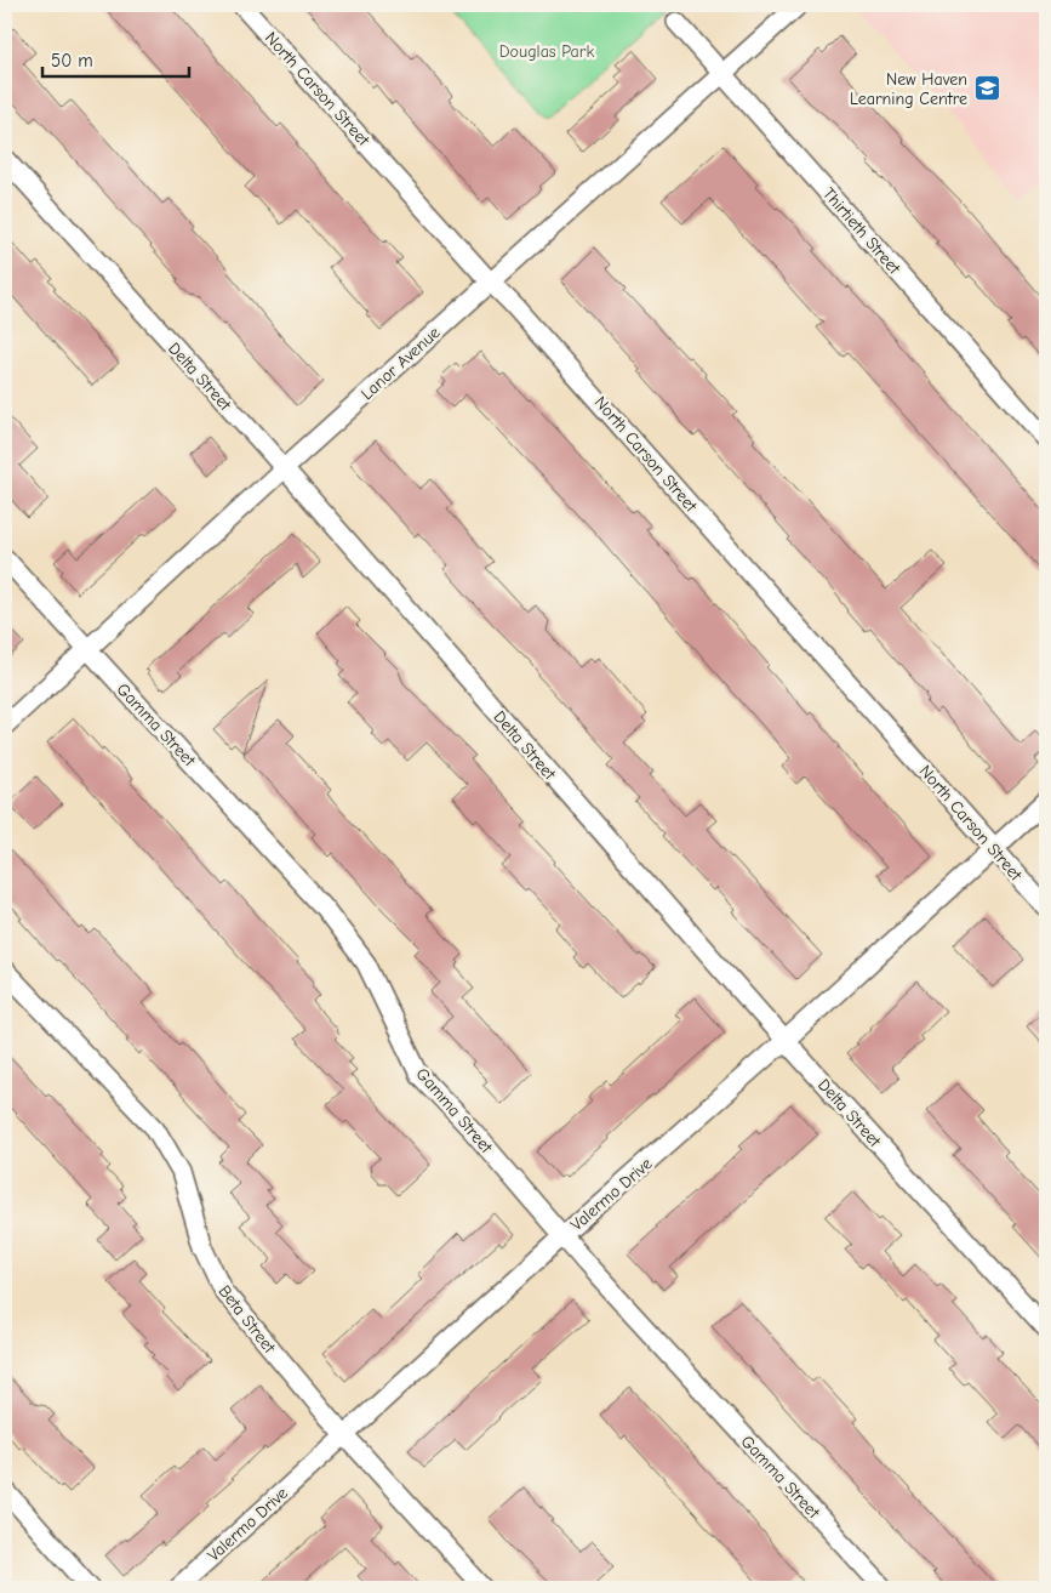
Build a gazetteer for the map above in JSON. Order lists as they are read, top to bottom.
{
  "streets": {
    "street": [
      "North Carson Street",
      "Thirtieth Street",
      "Lanor Avenue",
      "Delta Street",
      "Gamma Street",
      "Valermo Drive",
      "Beta Street"
    ]
  },
  "crossings": [
    ["North Carson Street", "Lanor Avenue"],
    ["North Carson Street", "Valermo Drive"],
    ["Thirtieth Street", "Lanor Avenue"],
    ["Lanor Avenue", "Delta Street"],
    ["Lanor Avenue", "Gamma Street"],
    ["Delta Street", "Valermo Drive"],
    ["Gamma Street", "Valermo Drive"],
    ["Valermo Drive", "Beta Street"]
  ],
  "parks": ["Douglas Park"],
  "places": {
    "school or university": ["New Haven Learning Centre"]
  },
  "scale_bar": "50 m"
}
